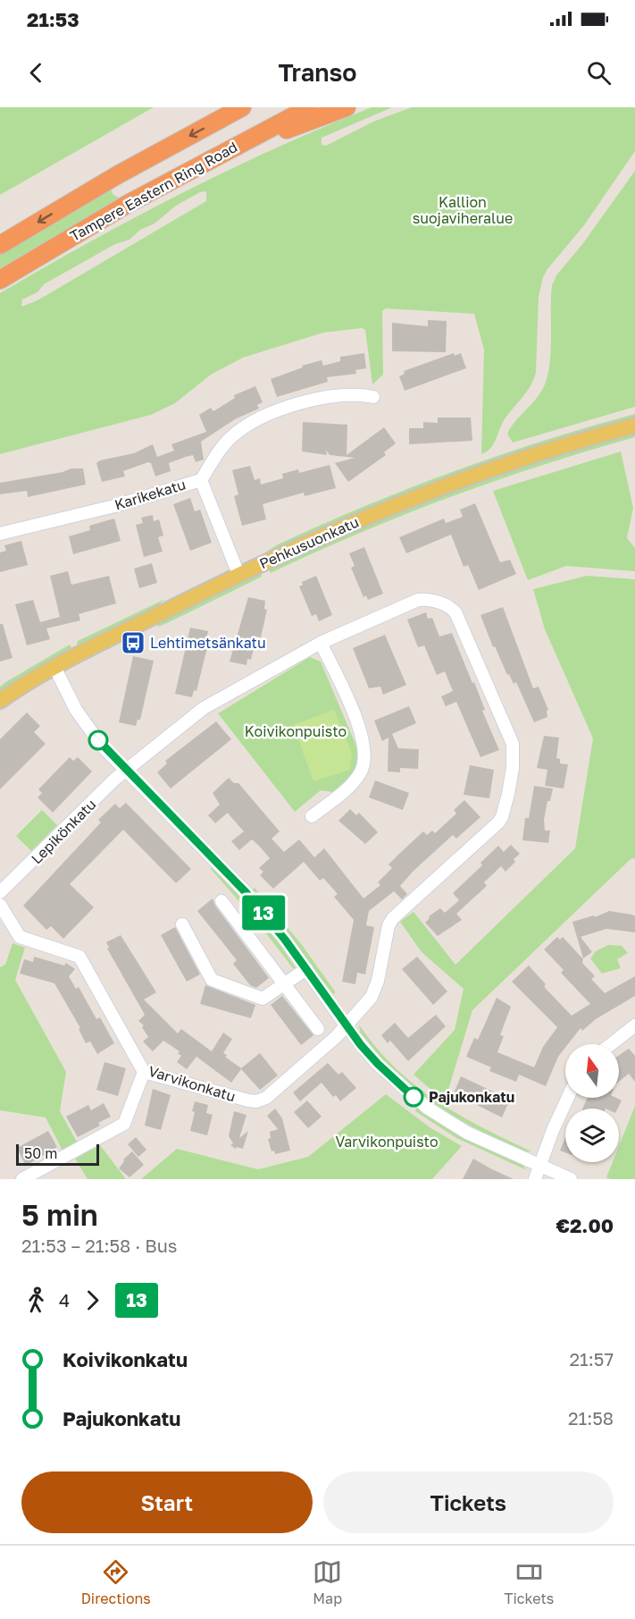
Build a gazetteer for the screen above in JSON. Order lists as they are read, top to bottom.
{
  "streets": {
    "highway": ["Tampere Eastern Ring Road"],
    "main road": ["Pehkusuonkatu"],
    "street": ["Karikekatu", "Lepikönkatu", "Varvikonkatu"]
  },
  "crossings": [
    ["Karikekatu", "Pehkusuonkatu"],
    ["Lepikönkatu", "Varvikonkatu"]
  ],
  "parks": ["Kallion suojaviheralue", "Koivikonpuisto", "Varvikonpuisto"],
  "places": {
    "bus stop": ["Lehtimetsänkatu"],
    "other": ["Pajukonkatu"]
  },
  "lines": ["bus line 13"],
  "scale_bar": "50 m",
  "north": "top",
  "page": {
    "status": "21:53",
    "header": "Transo",
    "on_map": "13",
    "scale": "50 m",
    "heading": ["5 min", "21:53 – 21:58 · Bus", "€2.00"],
    "legs": ["4", "13"],
    "list": [
      {
        "name": "Koivikonkatu",
        "value": "21:57"
      },
      {
        "name": "Pajukonkatu",
        "value": "21:58"
      }
    ],
    "buttons": ["Start", "Tickets"],
    "tabs": ["Directions", "Map", "Tickets"]
  }
}
